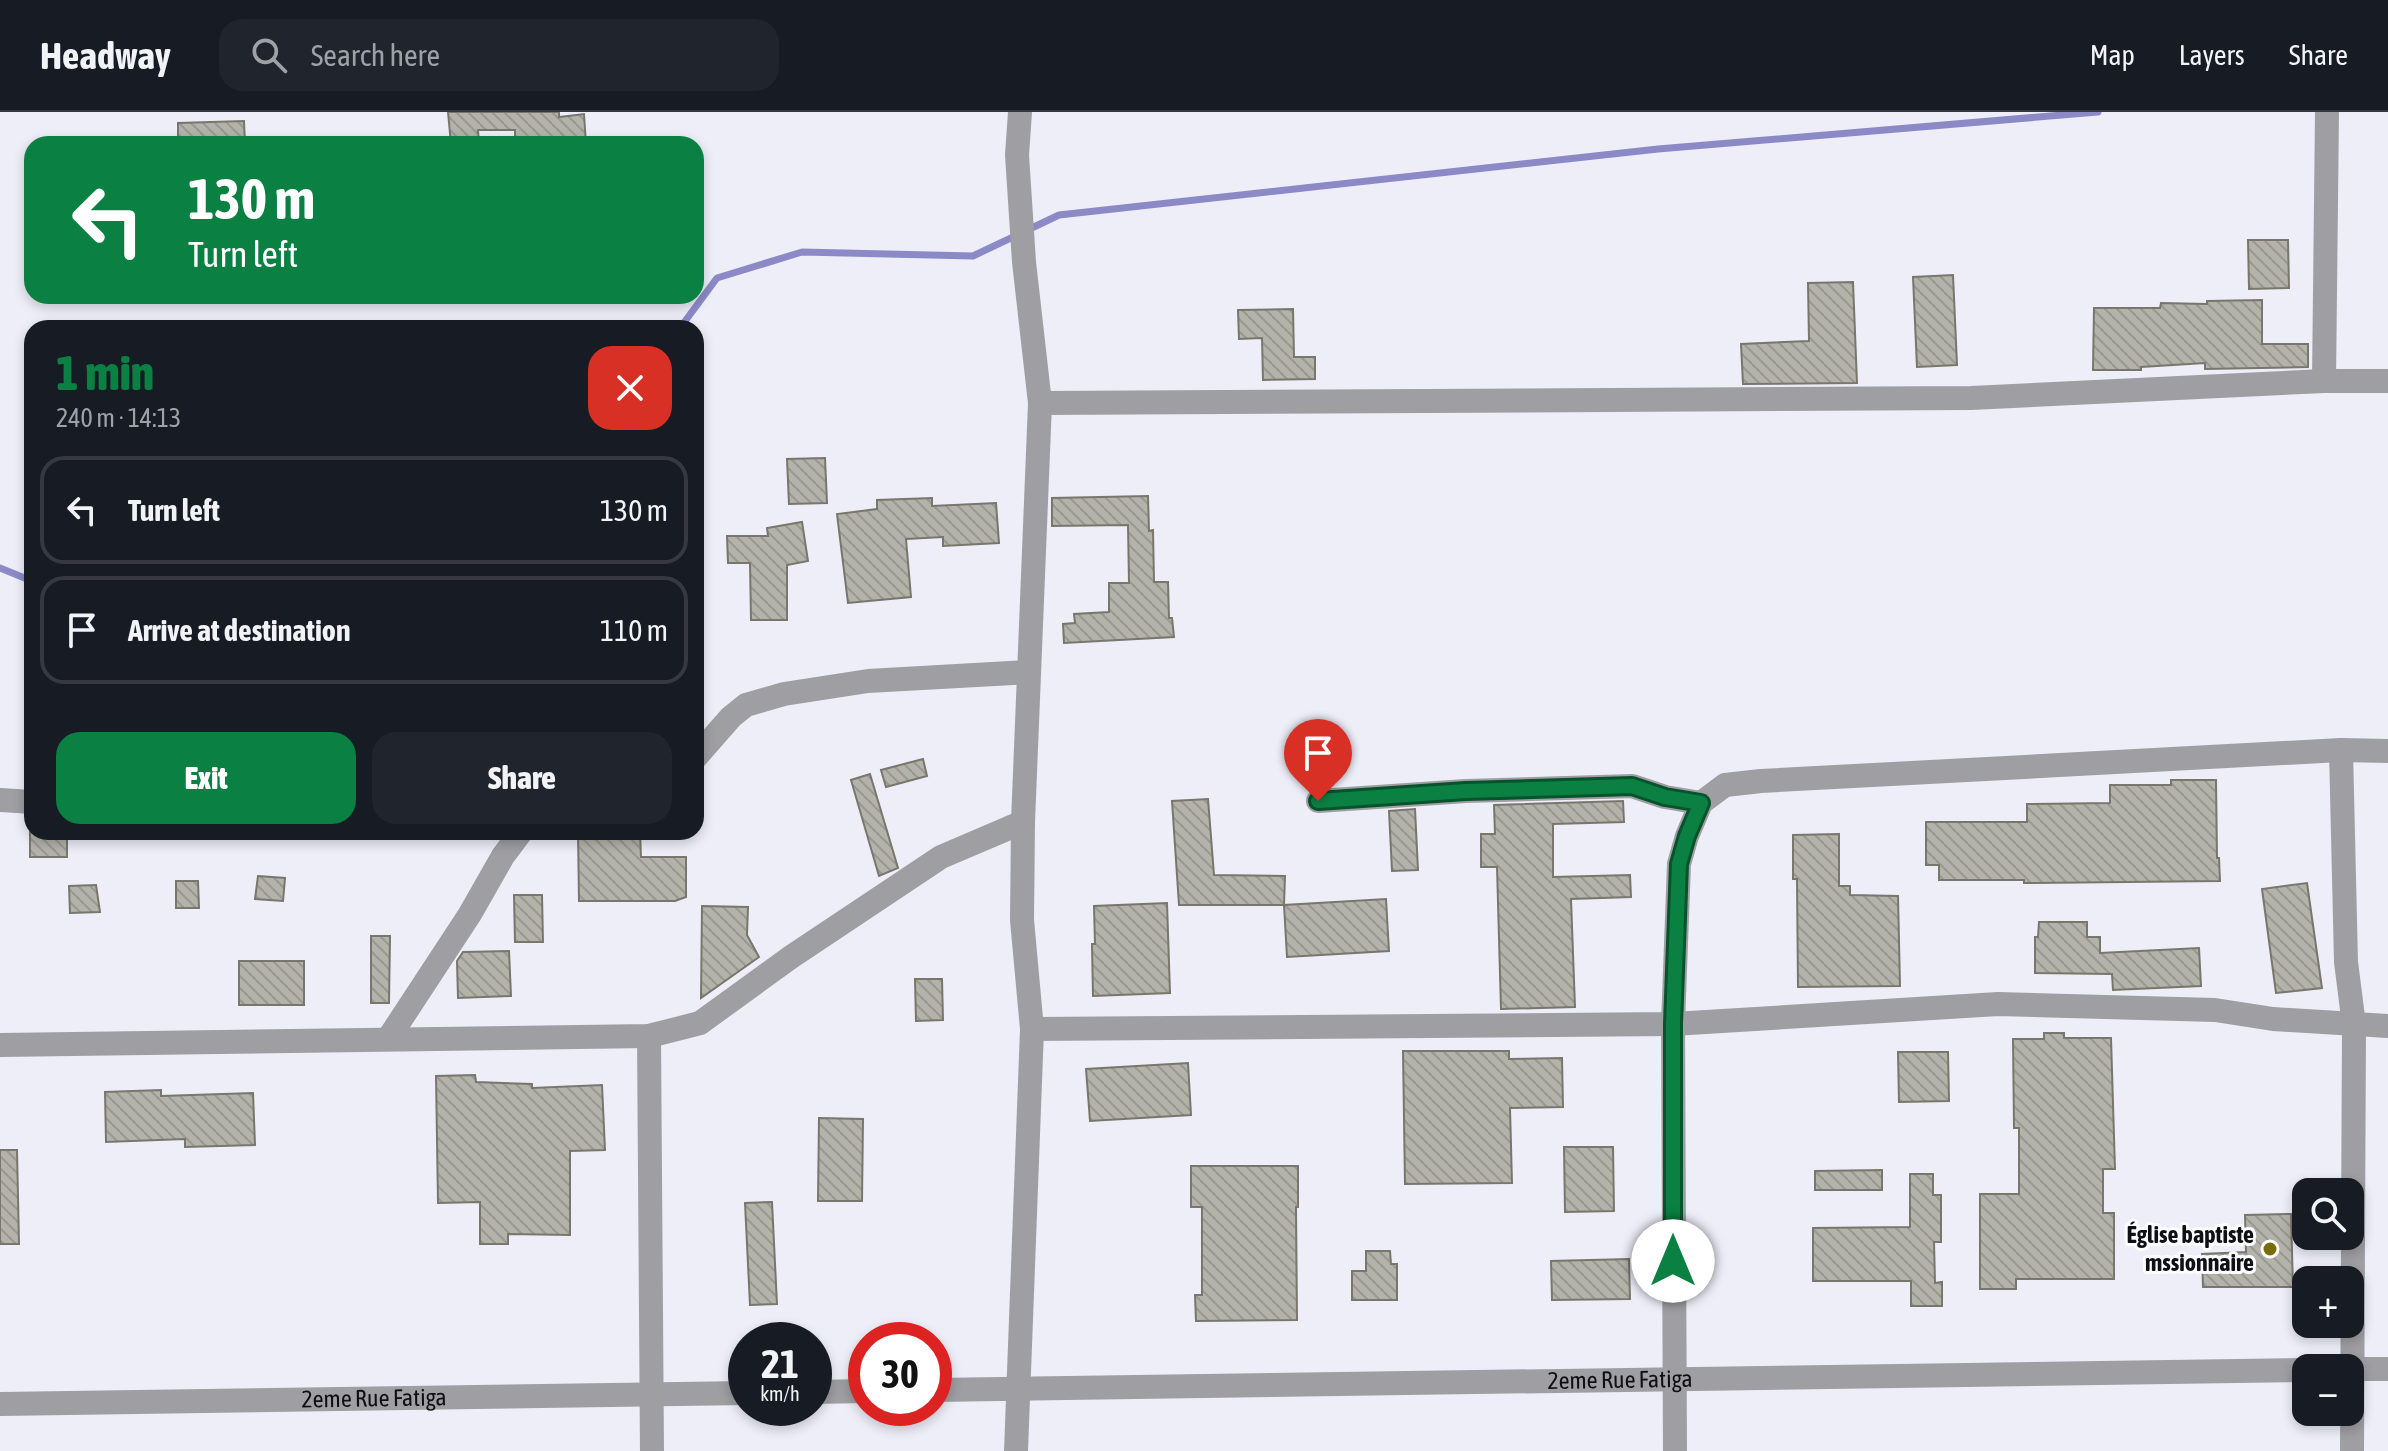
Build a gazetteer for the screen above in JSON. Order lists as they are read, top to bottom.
{
  "streets": {
    "street": ["2eme Rue Fatiga"]
  },
  "places": ["Église baptiste mssionnaire"],
  "page": {
    "header": "Headway",
    "search": "Search here",
    "nav": ["Map", "Layers", "Share"],
    "turn": ["130 m", "Turn left"],
    "heading": ["1 min", "240 m · 14:13"],
    "list": [
      {
        "name": "Turn left",
        "value": "130 m"
      },
      {
        "name": "Arrive at destination",
        "value": "110 m"
      }
    ],
    "buttons": ["Exit", "Share"],
    "map_buttons": ["+", "−"],
    "speed": "21 km/h",
    "limit": "30"
  }
}
